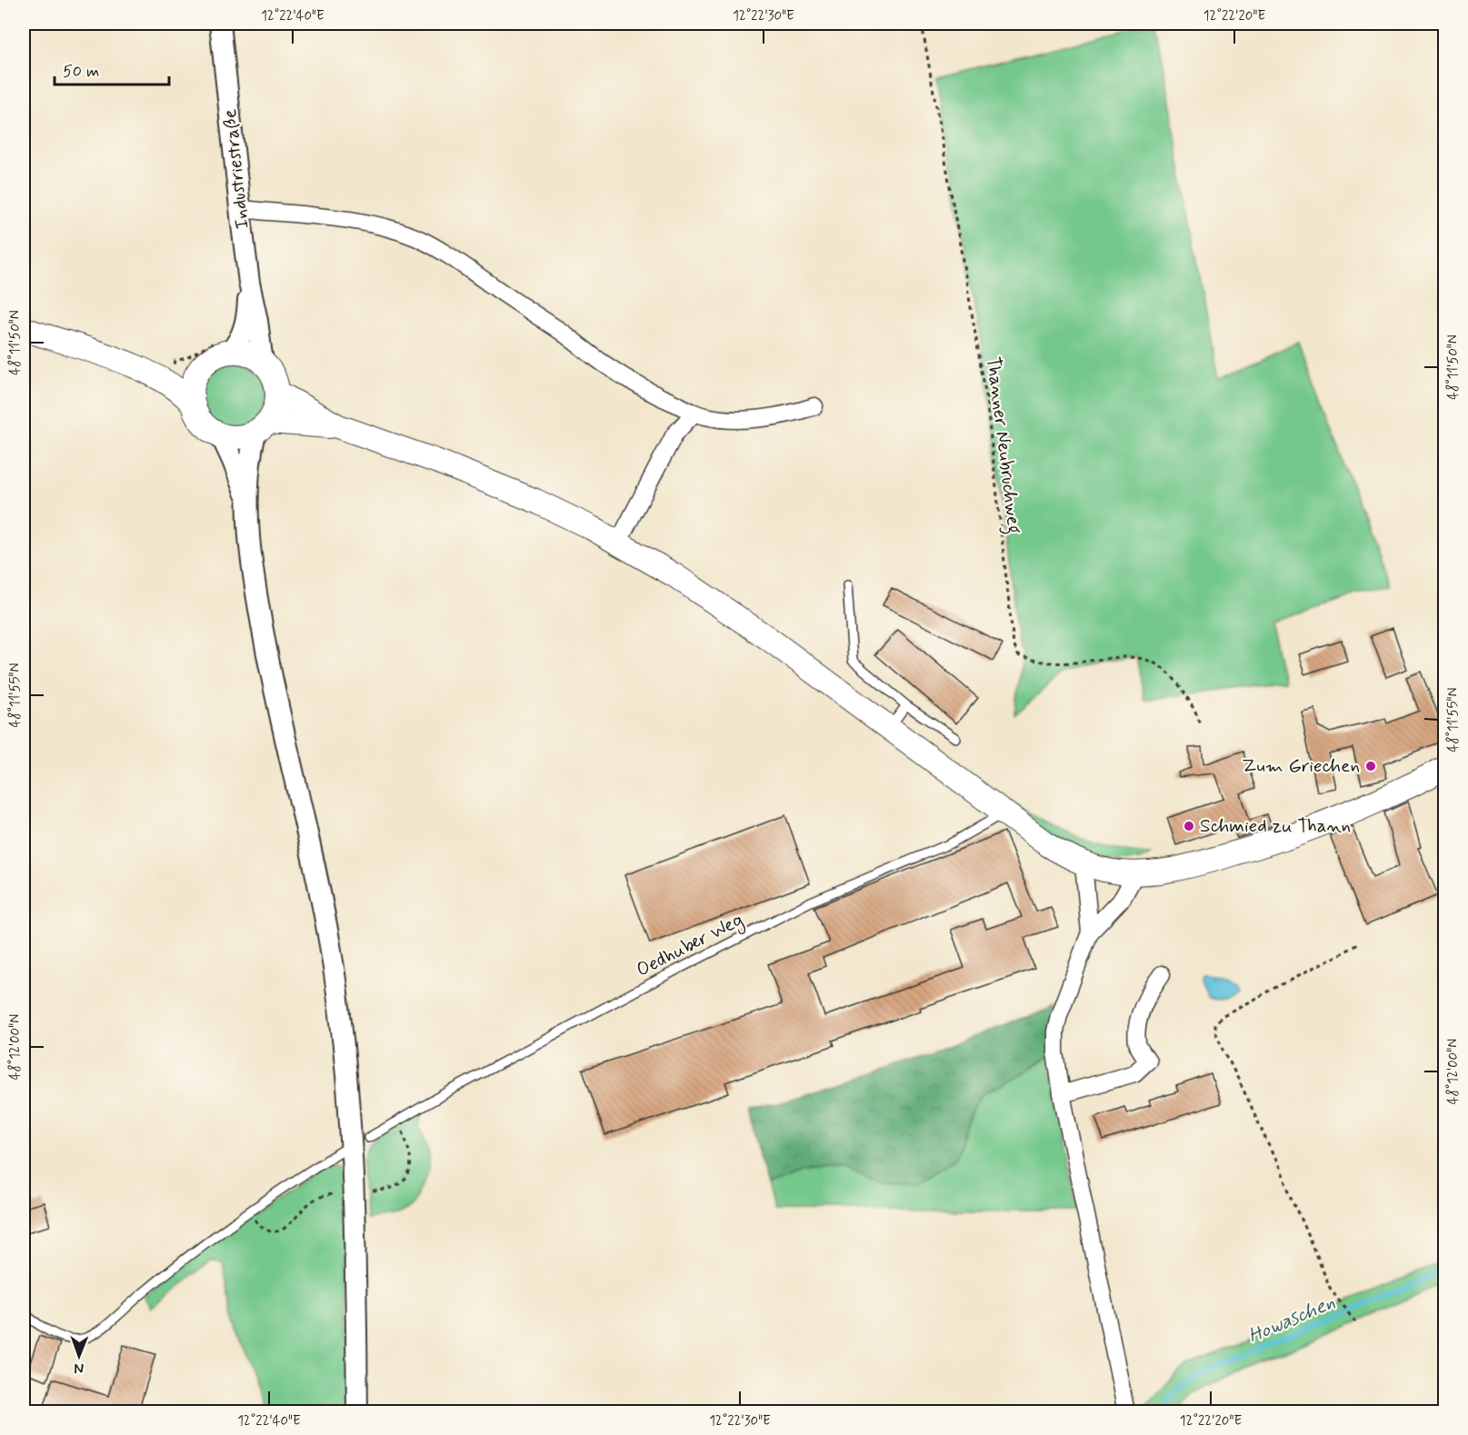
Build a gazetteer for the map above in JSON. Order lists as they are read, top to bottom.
{
  "streets": {
    "street": ["Industriestraße"],
    "lane": ["Oedhuber Weg"],
    "path": ["Thanner Neubruchweg"]
  },
  "water": ["Howaschen"],
  "places": ["Zum Griechen", "Schmied zu Thann"],
  "scale_bar": "50 m",
  "north": "bottom",
  "coordinates": [
    "12°22'40\"E",
    "12°22'30\"E",
    "12°22'20\"E",
    "48°11'50\"N",
    "48°11'55\"N",
    "48°12'00\"N"
  ]
}
